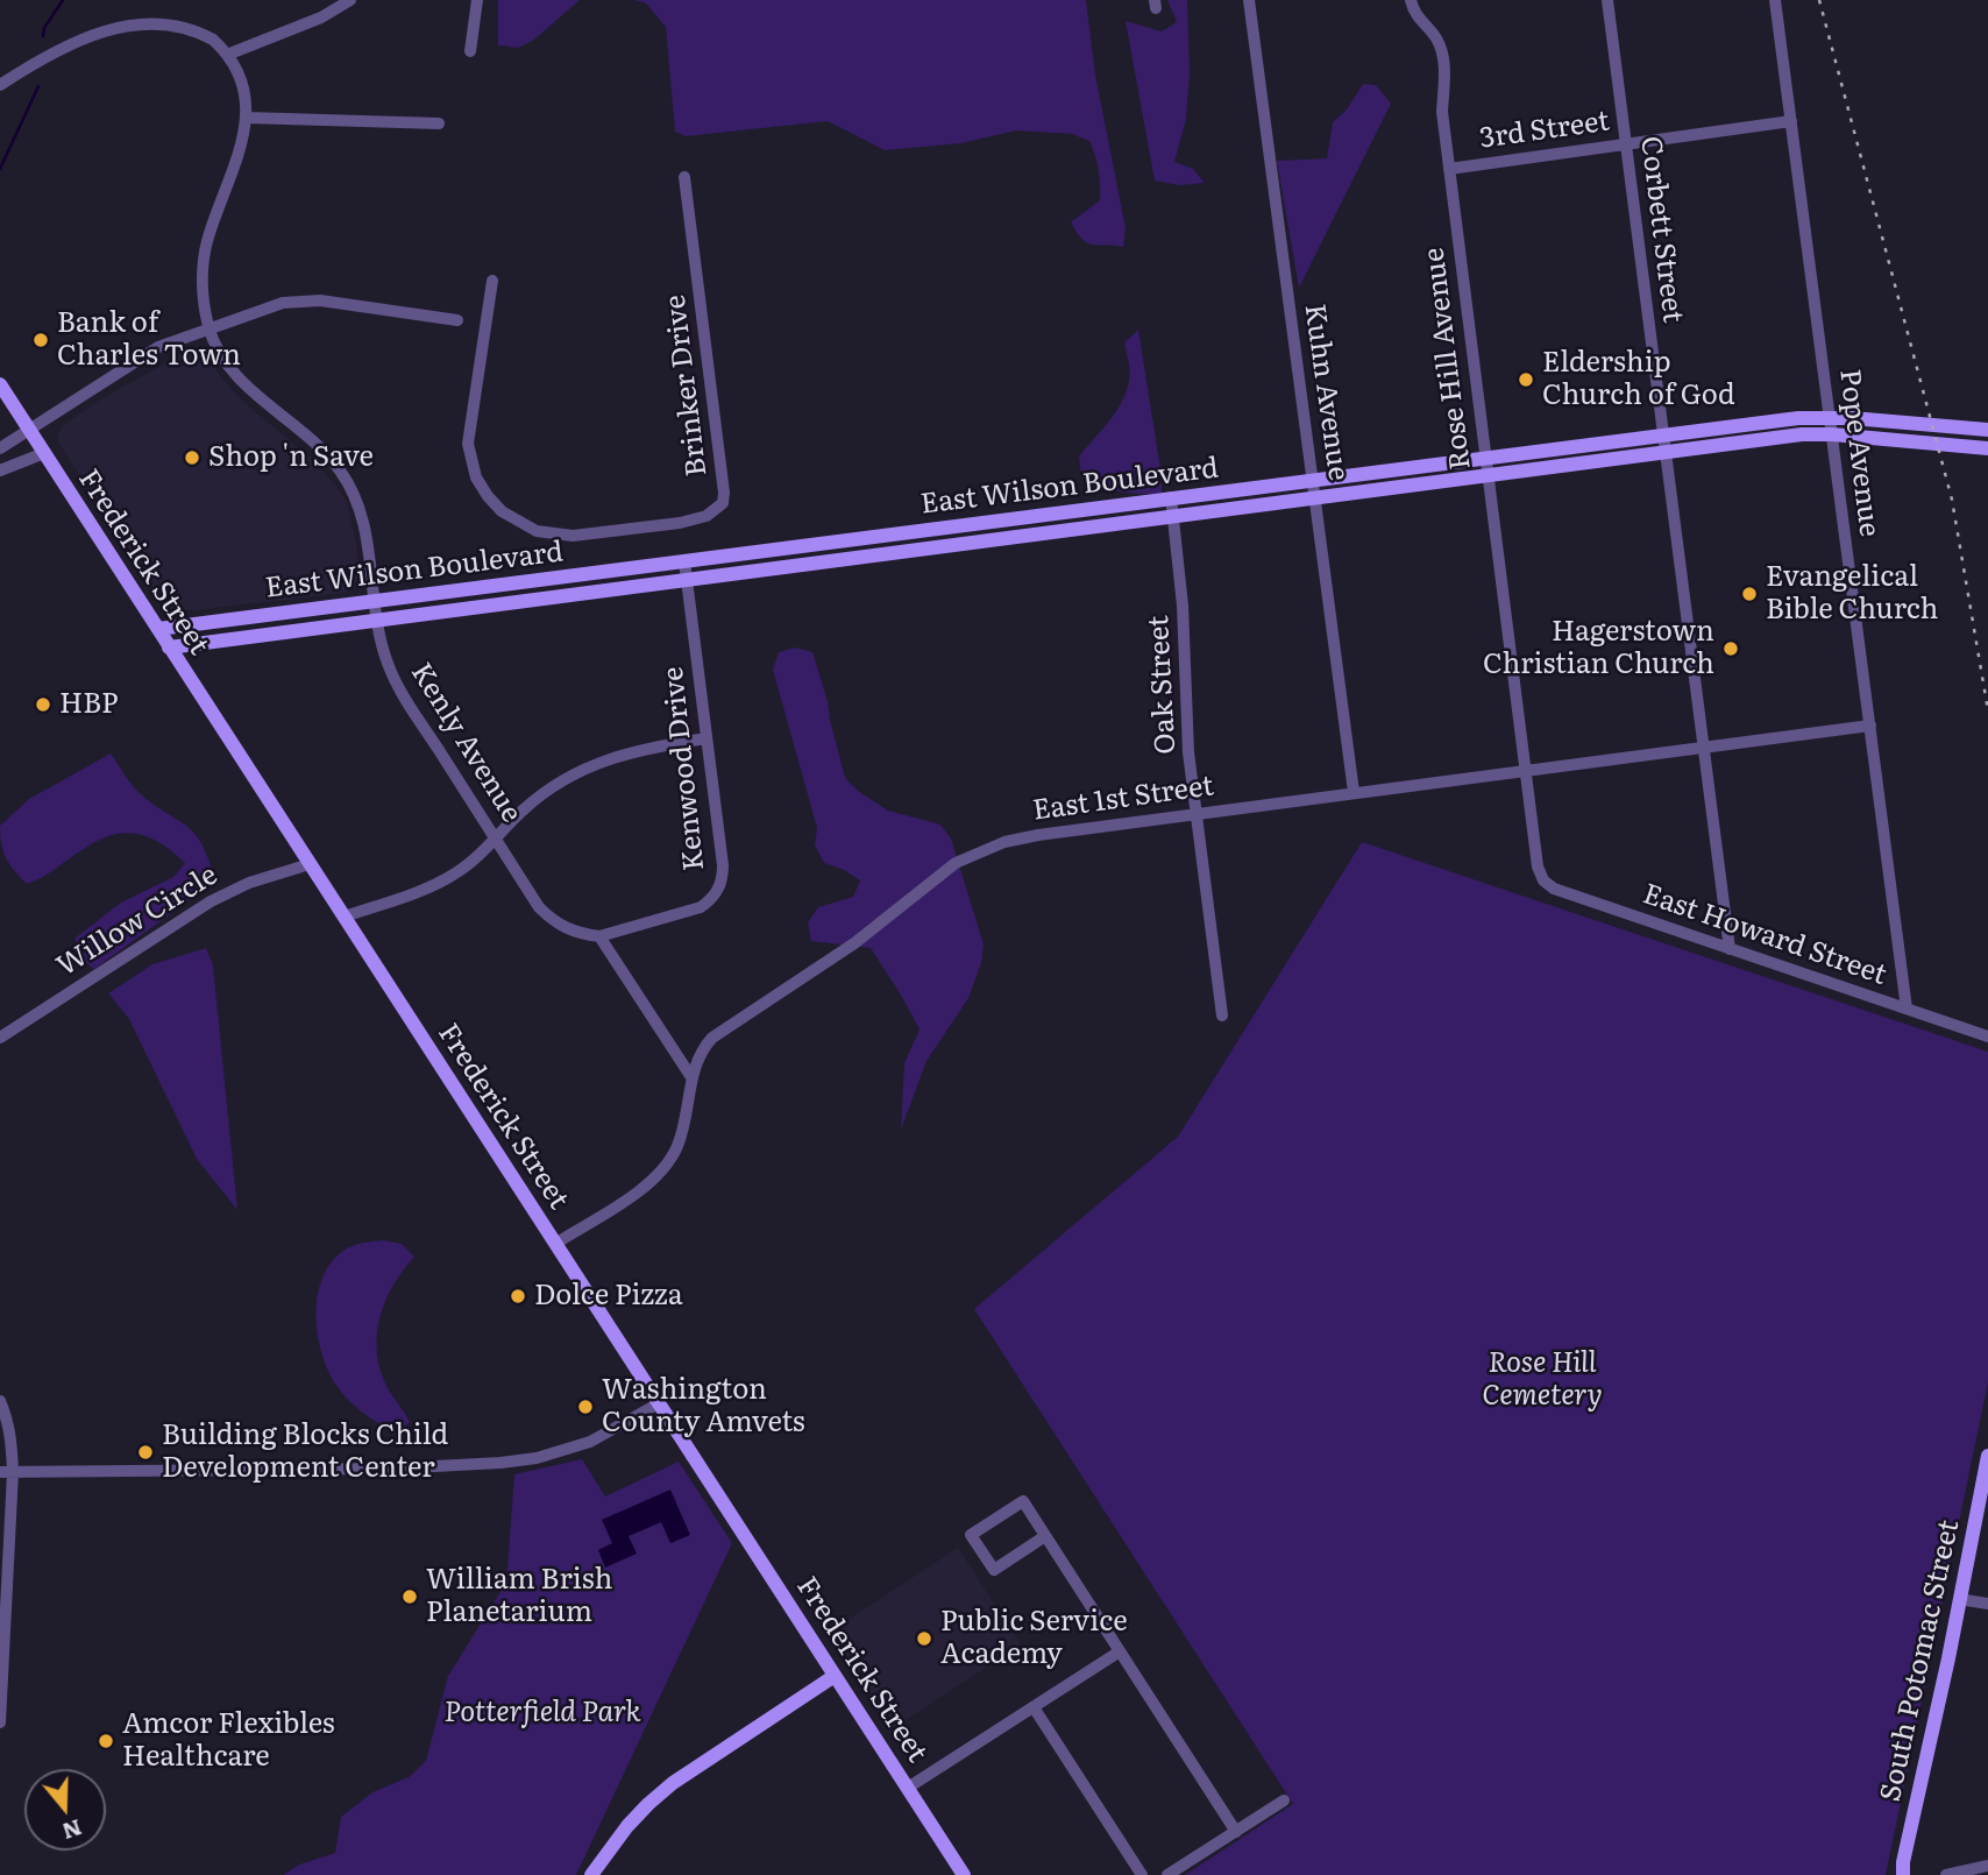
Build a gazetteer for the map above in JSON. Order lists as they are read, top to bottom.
{
  "streets": {
    "main road": ["East Wilson Boulevard", "Frederick Street", "South Potomac Street"],
    "street": [
      "3rd Street",
      "Corbett Street",
      "Rose Hill Avenue",
      "Brinker Drive",
      "Kuhn Avenue",
      "Pope Avenue",
      "Oak Street",
      "Kenly Avenue",
      "Kenwood Drive",
      "East 1st Street",
      "Willow Circle",
      "East Howard Street"
    ]
  },
  "crossings": [
    ["3rd Street", "Corbett Street"],
    ["3rd Street", "Rose Hill Avenue"],
    ["3rd Street", "Pope Avenue"],
    ["Corbett Street", "East Wilson Boulevard"],
    ["Corbett Street", "East 1st Street"],
    ["Corbett Street", "East Howard Street"],
    ["Rose Hill Avenue", "East Wilson Boulevard"],
    ["Rose Hill Avenue", "East 1st Street"],
    ["Rose Hill Avenue", "East Howard Street"],
    ["Kuhn Avenue", "East Wilson Boulevard"],
    ["Kuhn Avenue", "East 1st Street"],
    ["Pope Avenue", "East Wilson Boulevard"],
    ["Pope Avenue", "East 1st Street"],
    ["Pope Avenue", "East Howard Street"],
    ["East Wilson Boulevard", "Frederick Street"],
    ["East Wilson Boulevard", "Oak Street"],
    ["East Wilson Boulevard", "Kenly Avenue"],
    ["East Wilson Boulevard", "Kenwood Drive"],
    ["Frederick Street", "East 1st Street"],
    ["Frederick Street", "Willow Circle"],
    ["Oak Street", "East 1st Street"],
    ["Kenly Avenue", "Kenwood Drive"]
  ],
  "parks": ["Rose Hill Cemetery", "Potterfield Park"],
  "places": [
    "Bank of Charles Town",
    "Eldership Church of God",
    "Shop 'n Save",
    "Evangelical Bible Church",
    "Hagerstown Christian Church",
    "HBP",
    "Dolce Pizza",
    "Washington County Amvets",
    "Building Blocks Child Development Center",
    "William Brish Planetarium",
    "Public Service Academy",
    "Amcor Flexibles Healthcare"
  ],
  "north": "bottom"
}
